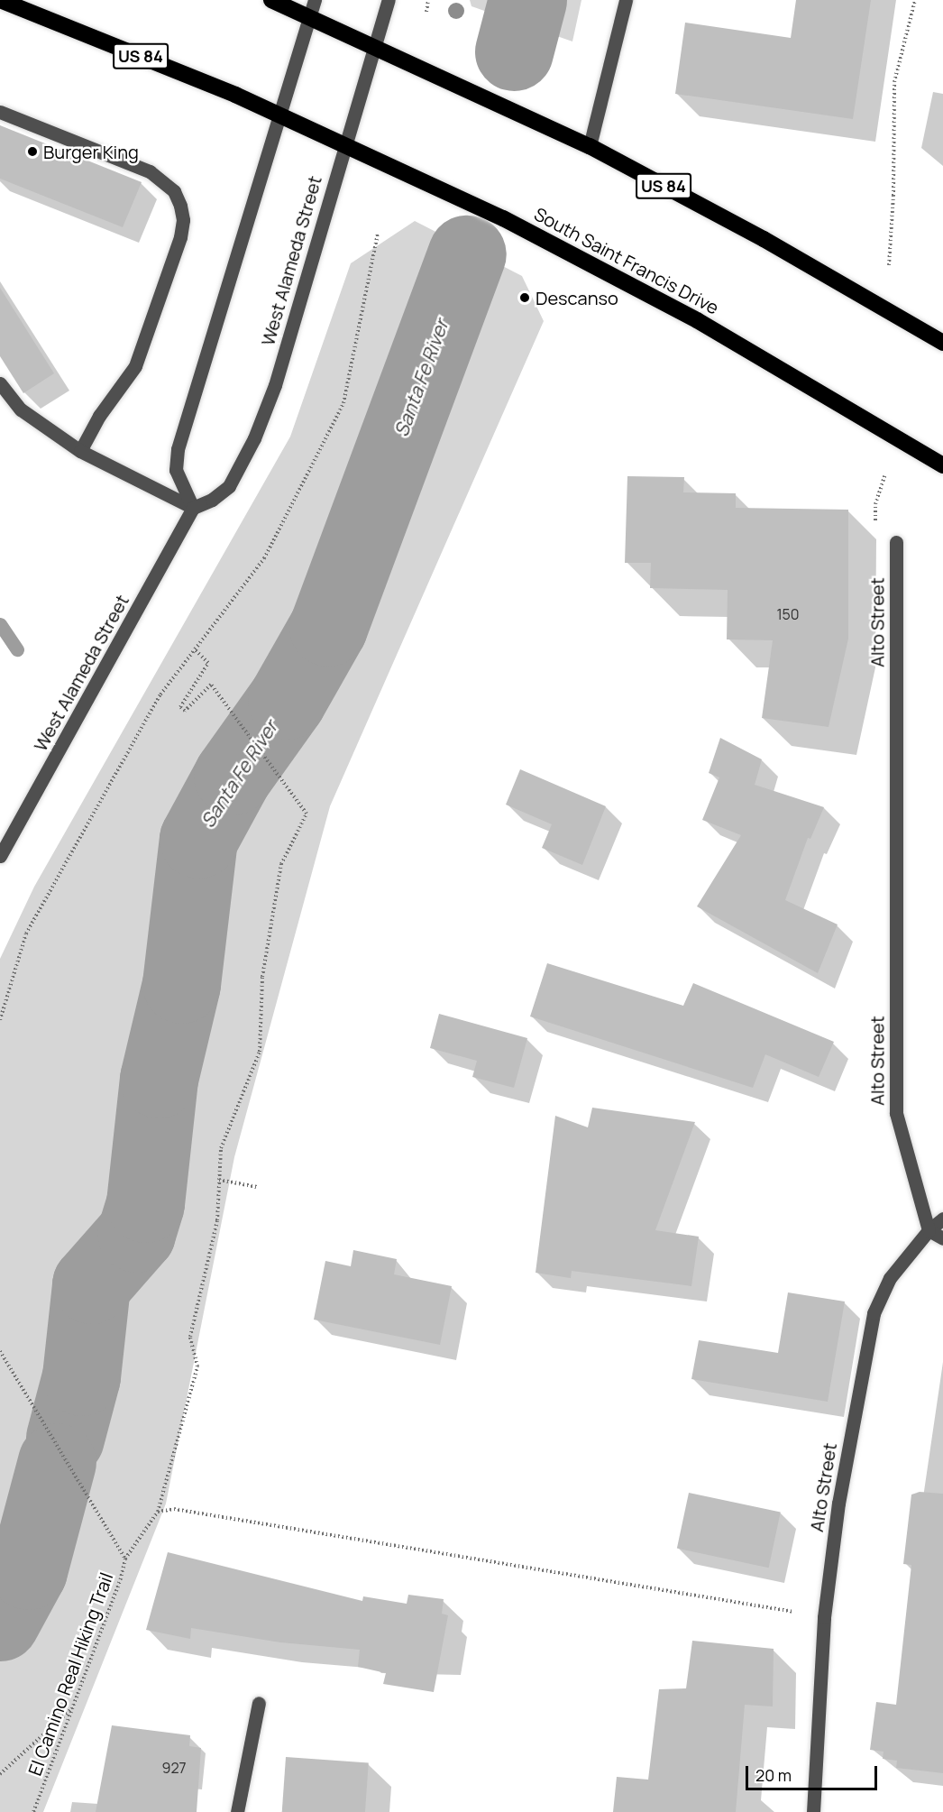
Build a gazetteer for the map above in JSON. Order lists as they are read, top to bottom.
{
  "streets": {
    "highway": ["US 84", "South Saint Francis Drive"],
    "street": ["West Alameda Street", "Alto Street"],
    "path": ["El Camino Real Hiking Trail"]
  },
  "crossings": [
    ["US 84", "West Alameda Street"],
    ["US 84", "South Saint Francis Drive"],
    ["West Alameda Street", "South Saint Francis Drive"]
  ],
  "water": ["Santa Fe River"],
  "places": ["Burger King", "Descanso"],
  "house_numbers": ["150", "927"],
  "scale_bar": "20 m"
}
